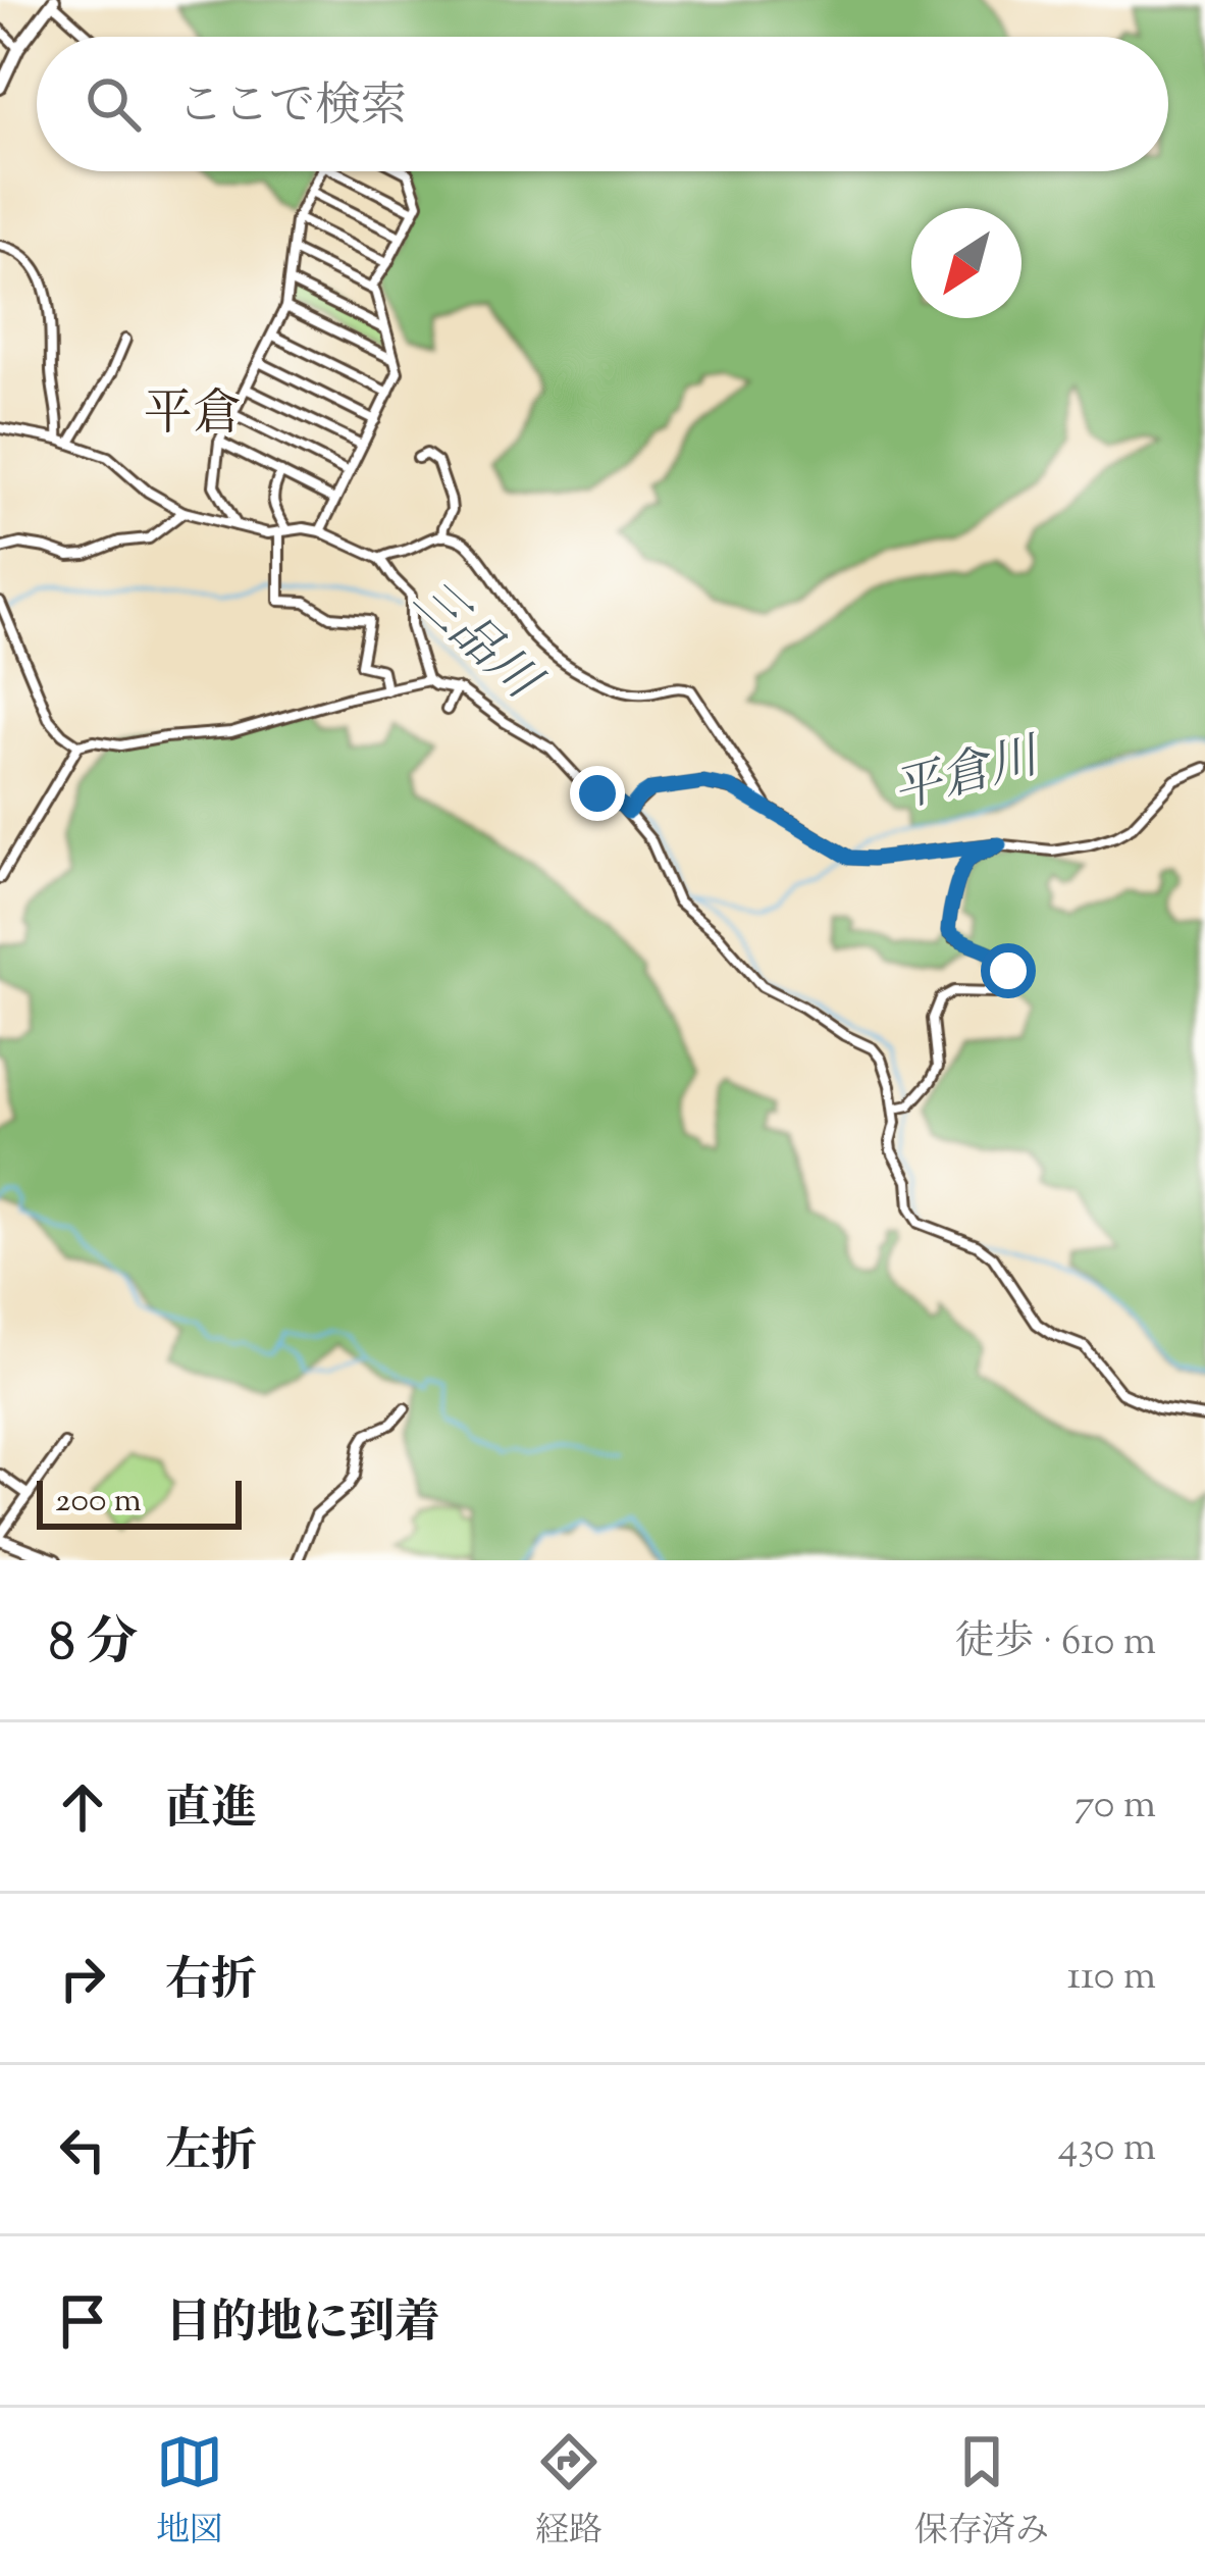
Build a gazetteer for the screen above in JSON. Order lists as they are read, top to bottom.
{
  "districts": ["平倉"],
  "water": ["三品川", "平倉川"],
  "scale_bar": "200 m",
  "north": "bottom left",
  "page": {
    "search": "ここで検索",
    "scale": "200 m",
    "heading": ["8 分", "徒歩 · 610 m"],
    "list": [
      ["直進", "70 m"],
      ["右折", "110 m"],
      ["左折", "430 m"],
      "目的地に到着"
    ],
    "nav": ["地図", "経路", "保存済み"]
  }
}
